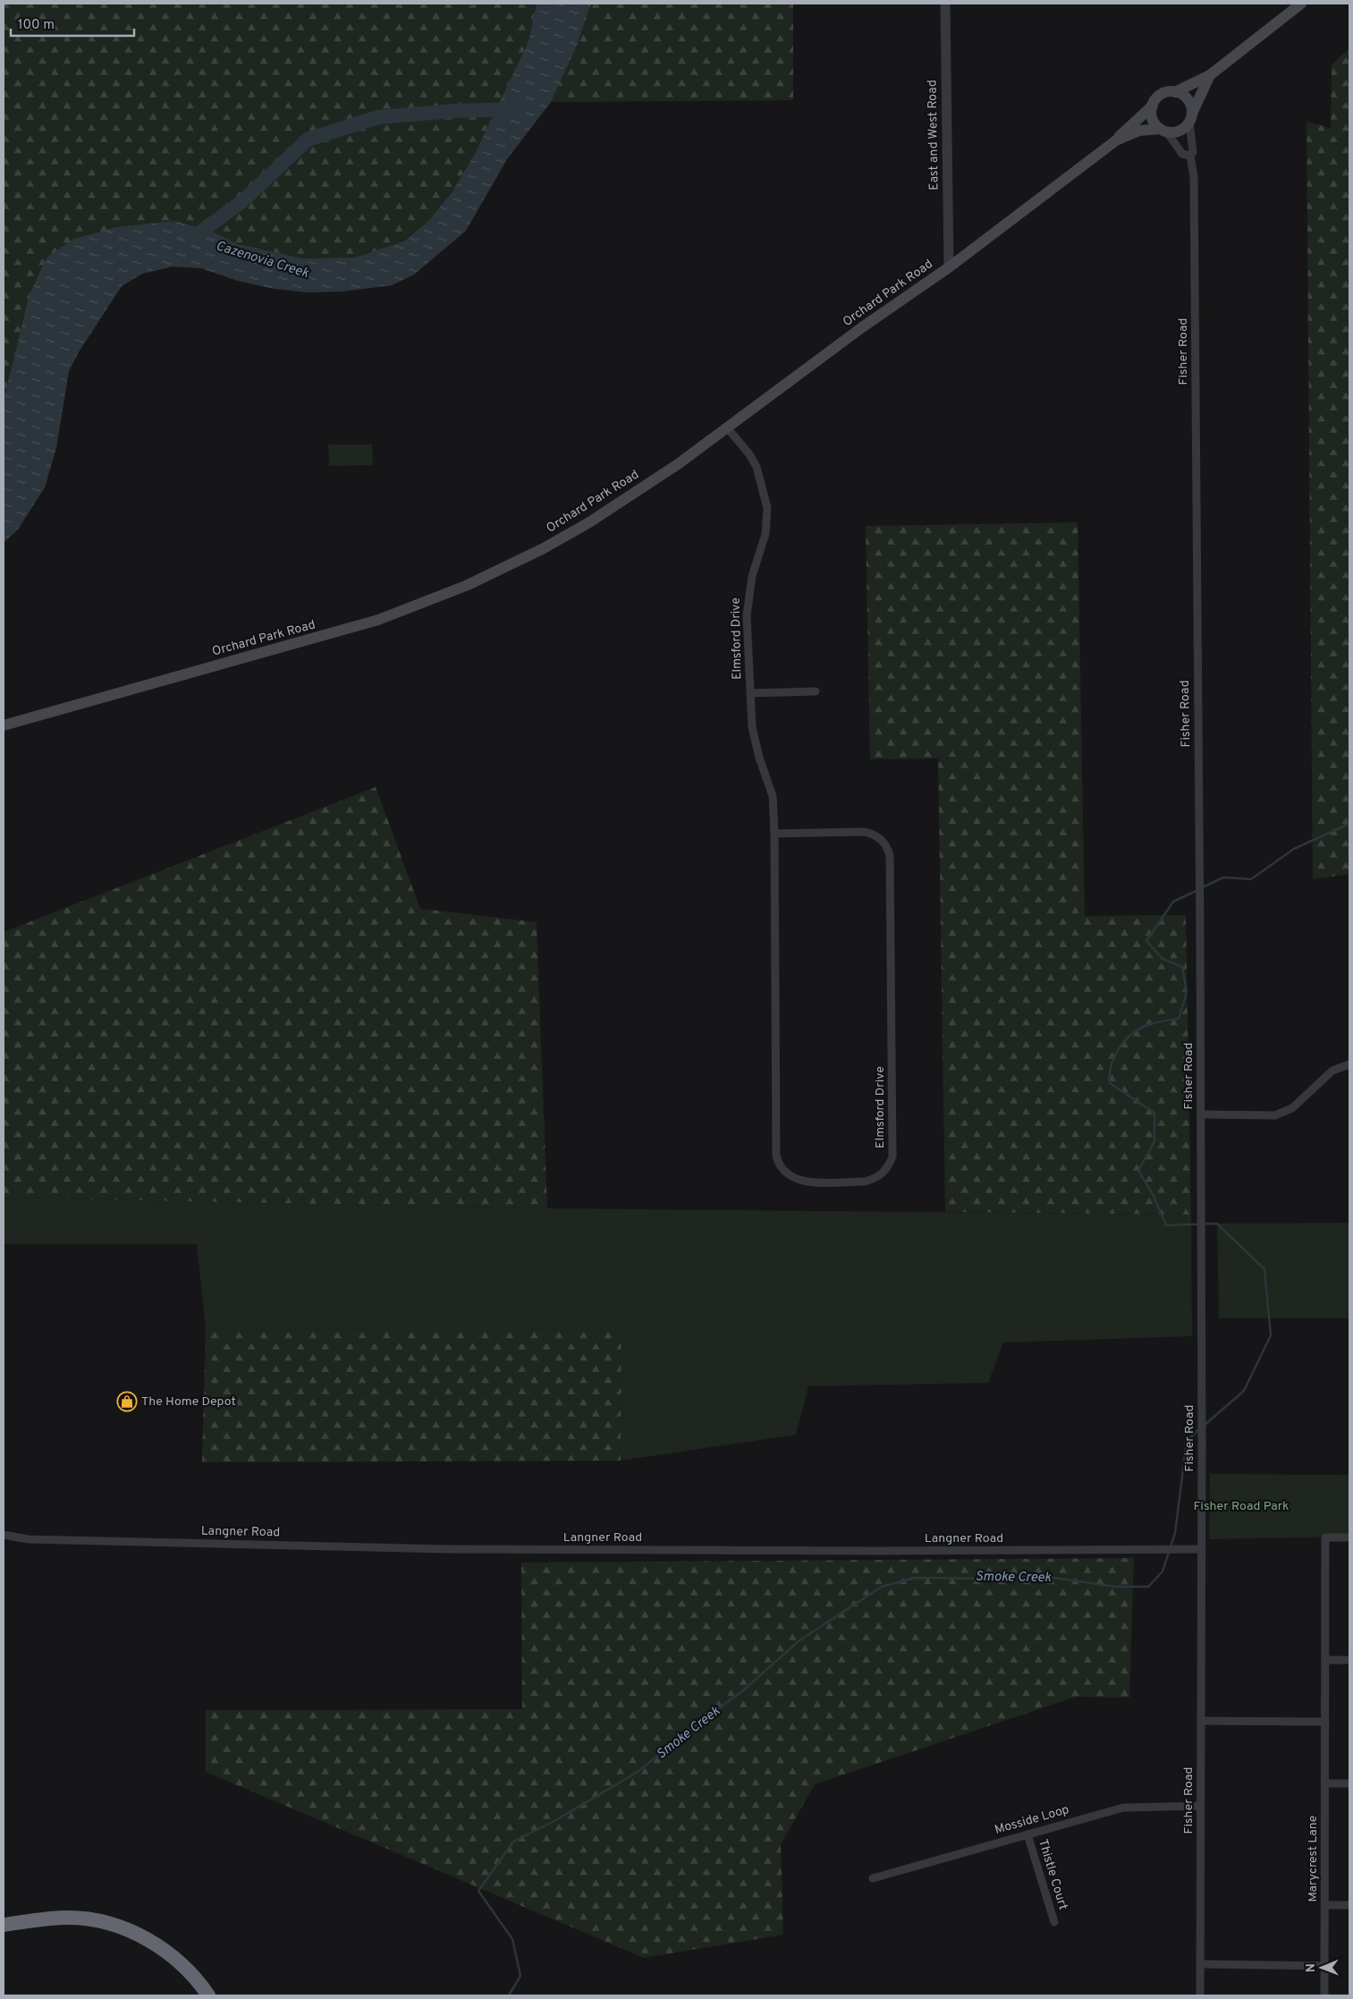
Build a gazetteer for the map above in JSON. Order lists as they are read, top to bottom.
{
  "streets": {
    "main road": ["Orchard Park Road"],
    "street": [
      "East and West Road",
      "Fisher Road",
      "Elmsford Drive",
      "Langner Road",
      "Mosside Loop",
      "Marycrest Lane",
      "Thistle Court"
    ]
  },
  "crossings": [
    ["East and West Road", "Orchard Park Road"],
    ["Orchard Park Road", "Fisher Road"],
    ["Orchard Park Road", "Elmsford Drive"],
    ["Fisher Road", "Langner Road"],
    ["Fisher Road", "Mosside Loop"],
    ["Mosside Loop", "Thistle Court"]
  ],
  "water": ["Cazenovia Creek", "Smoke Creek"],
  "parks": ["Fisher Road Park"],
  "places": {
    "shop": ["The Home Depot"]
  },
  "scale_bar": "100 m",
  "north": "left"
}
